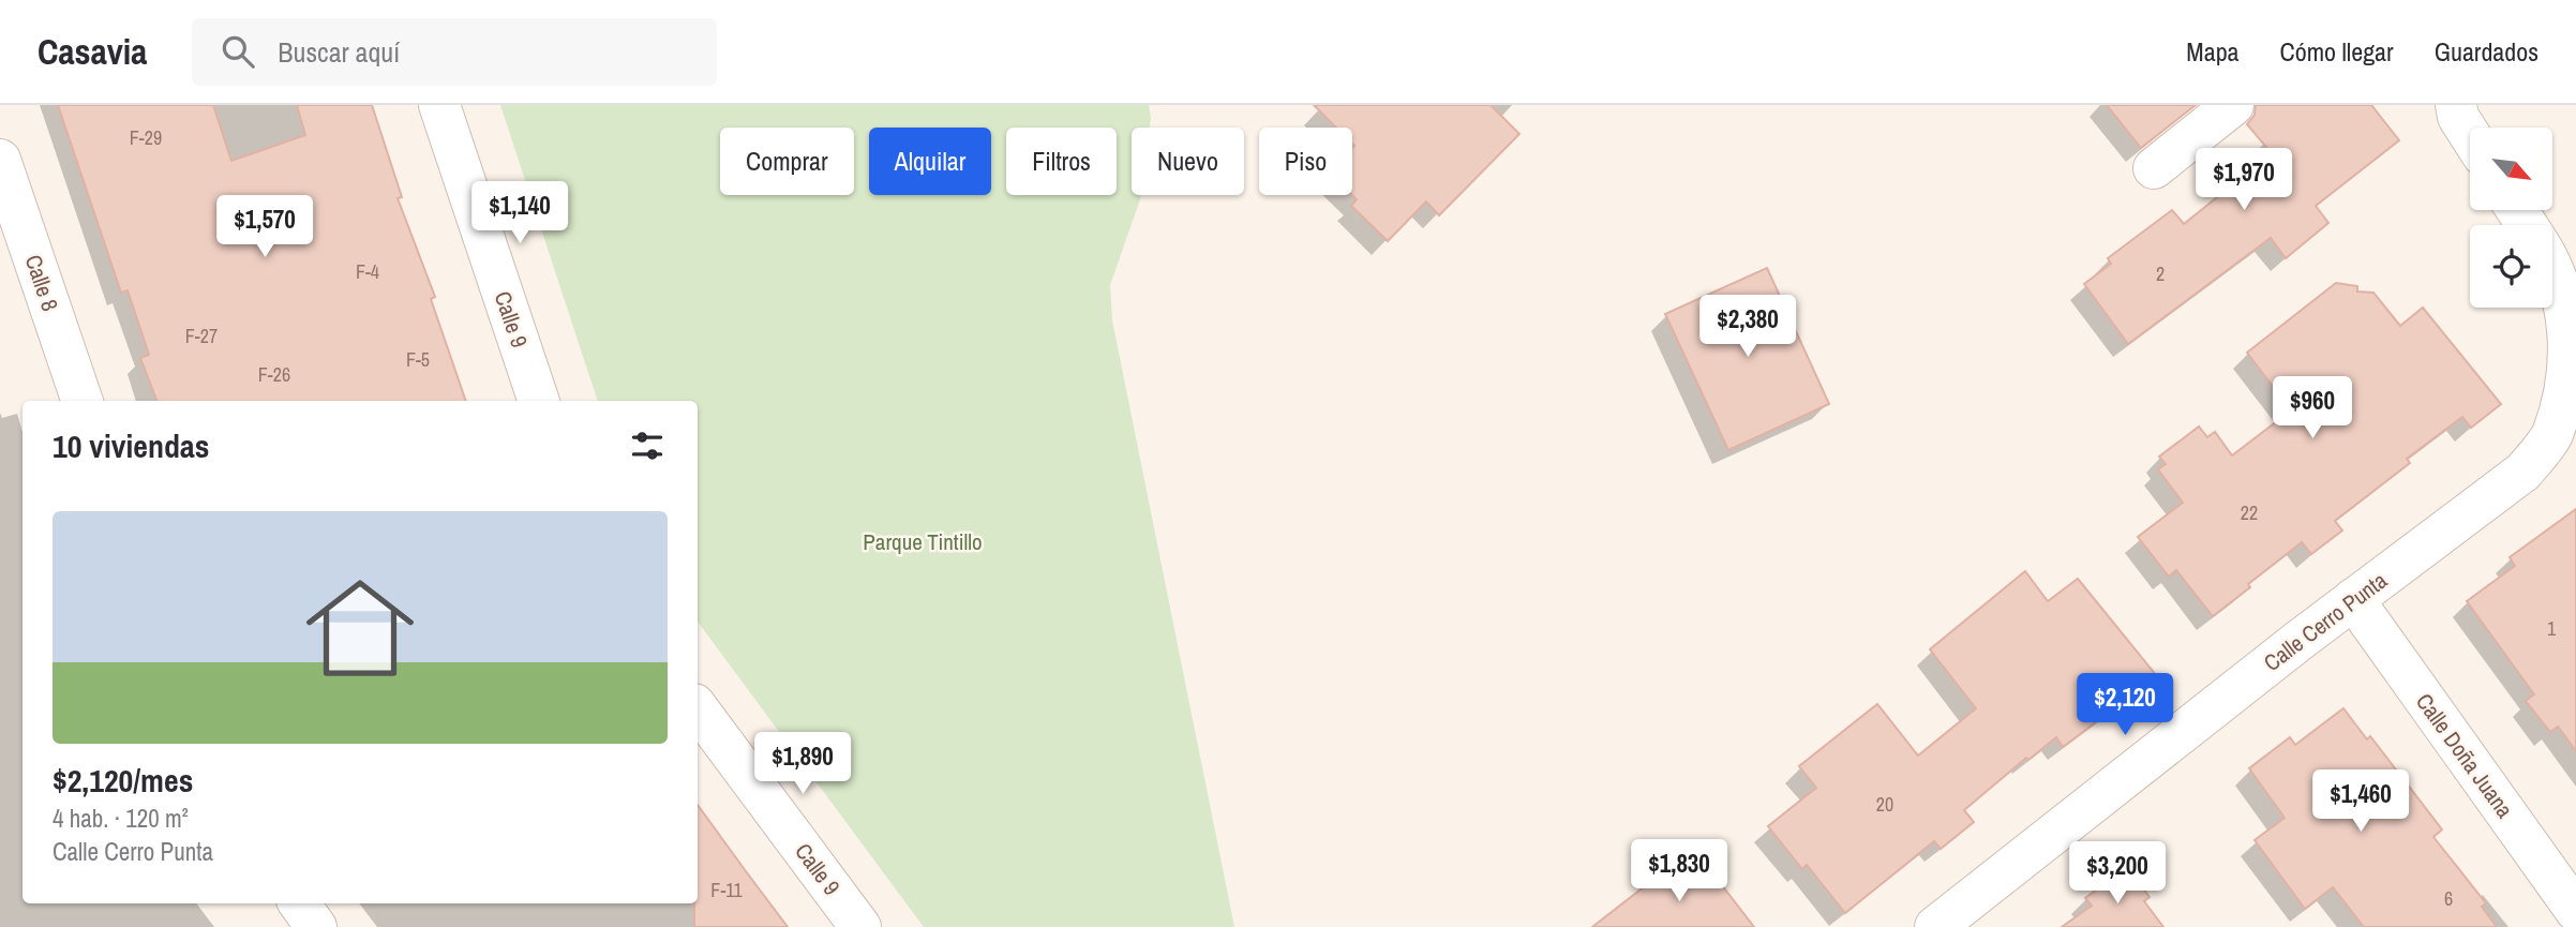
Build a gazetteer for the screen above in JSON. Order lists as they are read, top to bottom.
{
  "streets": {
    "street": [
      "Calle 8",
      "Calle 9",
      "Calle Cerro Punta",
      "Calle Doña Juana"
    ]
  },
  "crossings": [
    ["Calle Cerro Punta", "Calle Doña Juana"]
  ],
  "parks": ["Parque Tintillo"],
  "house_numbers": [
    "F-29",
    "F-4",
    "2",
    "F-27",
    "F-5",
    "F-26",
    "22",
    "1",
    "20",
    "F-11",
    "6"
  ],
  "north": "bottom right",
  "page": {
    "header": "Casavia",
    "search": "Buscar aquí",
    "nav": ["Mapa", "Cómo llegar", "Guardados"],
    "chip": [
      "Comprar",
      "Alquilar",
      "Filtros",
      "Nuevo",
      "Piso"
    ],
    "price": [
      "$1,970",
      "$1,140",
      "$1,570",
      "$2,380",
      "$960",
      "$2,120",
      "$1,890",
      "$1,460",
      "$1,830",
      "$3,200"
    ],
    "heading": "10 viviendas",
    "list": [
      {
        "name": "$2,120/mes",
        "note": "4 hab. · 120 m² · Calle Cerro Punta"
      }
    ]
  }
}
